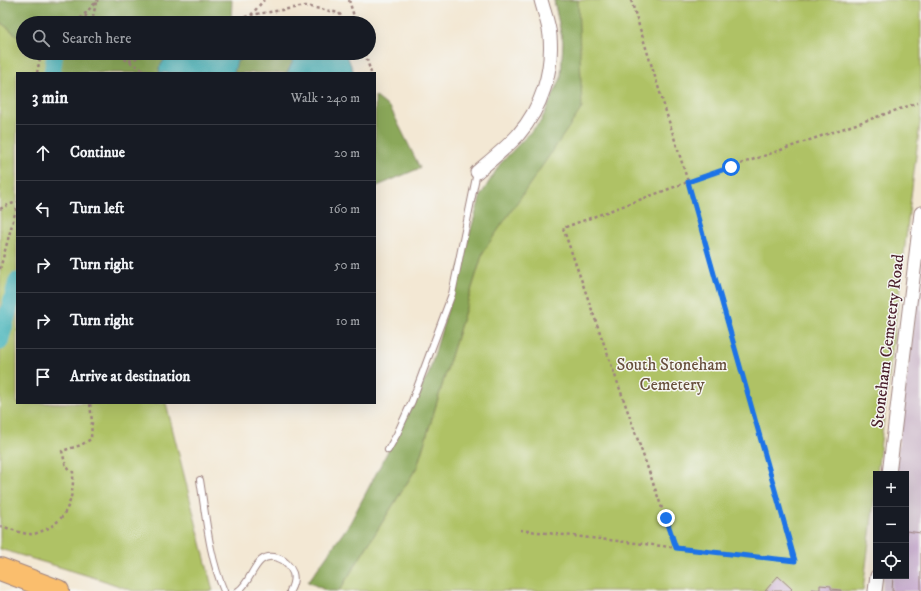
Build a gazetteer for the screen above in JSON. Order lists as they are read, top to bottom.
{
  "streets": {
    "street": ["Stoneham Cemetery Road"]
  },
  "parks": ["South Stoneham Cemetery"],
  "page": {
    "search": "Search here",
    "heading": ["3 min", "Walk · 240 m"],
    "list": [
      ["Continue", "20 m"],
      ["Turn left", "160 m"],
      ["Turn right", "50 m"],
      ["Turn right", "10 m"],
      "Arrive at destination"
    ],
    "map_buttons": ["+", "−"]
  }
}
